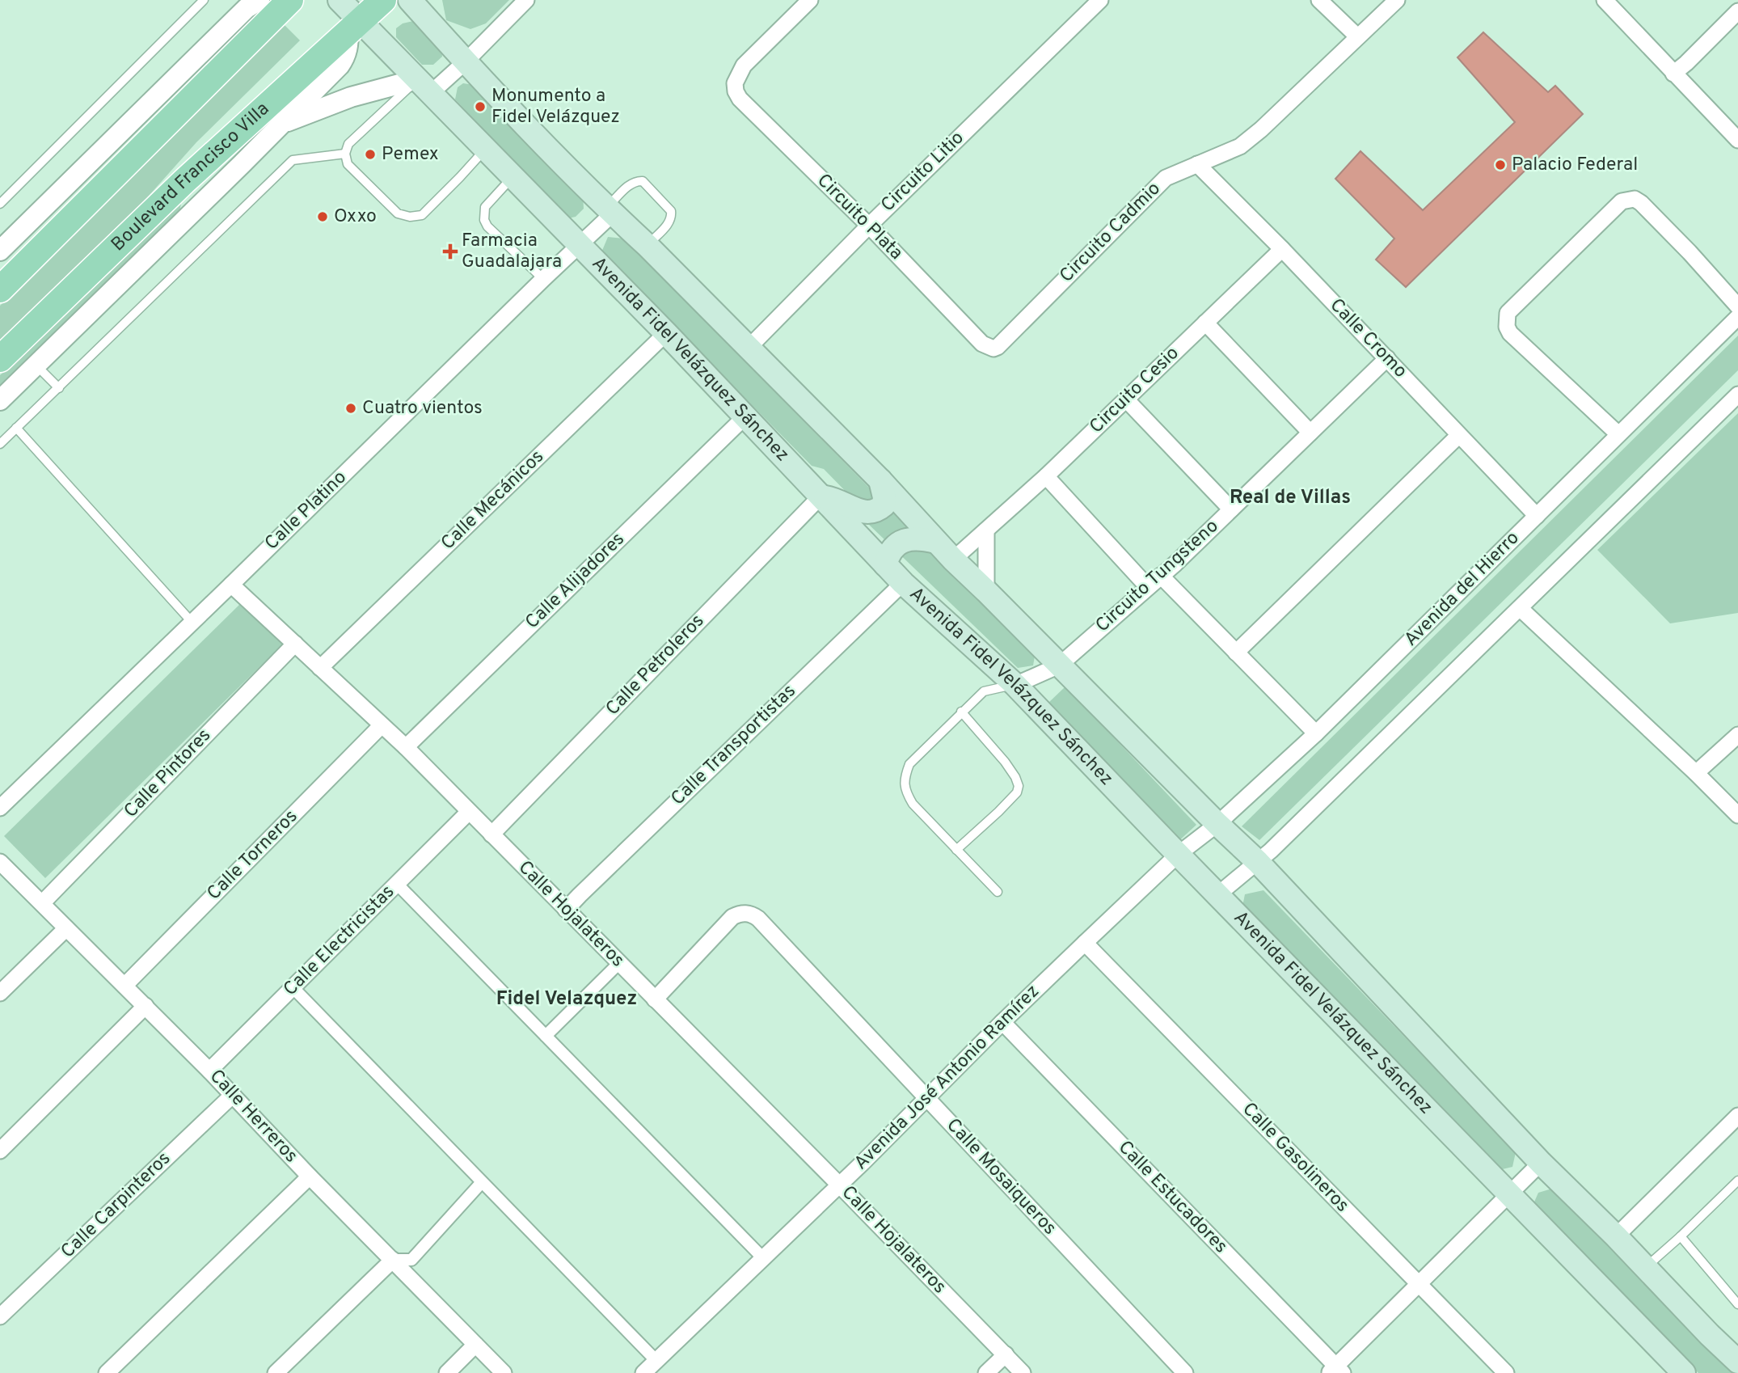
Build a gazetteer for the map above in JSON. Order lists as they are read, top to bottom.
{
  "streets": {
    "main road": ["Boulevard Francisco Villa", "Avenida Fidel Velázquez Sánchez"],
    "street": [
      "Circuito Litio",
      "Circuito Plata",
      "Circuito Cadmio",
      "Calle Cromo",
      "Circuito Cesio",
      "Calle Mecánicos",
      "Calle Platino",
      "Circuito Tungsteno",
      "Calle Alijadores",
      "Avenida del Hierro",
      "Calle Petroleros",
      "Calle Transportistas",
      "Calle Pintores",
      "Calle Torneros",
      "Calle Hojalateros",
      "Calle Electricistas",
      "Avenida José Antonio Ramírez",
      "Calle Herreros",
      "Calle Gasolineros",
      "Calle Mosaiqueros",
      "Calle Estucadores",
      "Calle Carpinteros"
    ]
  },
  "crossings": [
    ["Circuito Litio", "Circuito Plata"],
    ["Boulevard Francisco Villa", "Avenida Fidel Velázquez Sánchez"],
    ["Circuito Plata", "Circuito Cadmio"],
    ["Circuito Cadmio", "Calle Cromo"],
    ["Calle Cromo", "Circuito Cesio"],
    ["Calle Cromo", "Circuito Tungsteno"],
    ["Calle Cromo", "Avenida del Hierro"],
    ["Avenida Fidel Velázquez Sánchez", "Calle Mecánicos"],
    ["Avenida Fidel Velázquez Sánchez", "Calle Platino"],
    ["Avenida Fidel Velázquez Sánchez", "Circuito Tungsteno"],
    ["Avenida Fidel Velázquez Sánchez", "Calle Alijadores"],
    ["Avenida Fidel Velázquez Sánchez", "Avenida del Hierro"],
    ["Avenida Fidel Velázquez Sánchez", "Calle Petroleros"],
    ["Avenida Fidel Velázquez Sánchez", "Calle Transportistas"],
    ["Avenida Fidel Velázquez Sánchez", "Avenida José Antonio Ramírez"],
    ["Calle Mecánicos", "Calle Hojalateros"],
    ["Calle Platino", "Calle Hojalateros"],
    ["Calle Alijadores", "Calle Hojalateros"],
    ["Avenida del Hierro", "Avenida José Antonio Ramírez"],
    ["Calle Petroleros", "Calle Hojalateros"],
    ["Calle Transportistas", "Calle Hojalateros"],
    ["Calle Pintores", "Calle Hojalateros"],
    ["Calle Pintores", "Calle Herreros"],
    ["Calle Torneros", "Calle Hojalateros"],
    ["Calle Torneros", "Calle Herreros"],
    ["Calle Hojalateros", "Calle Electricistas"],
    ["Calle Hojalateros", "Avenida José Antonio Ramírez"],
    ["Calle Hojalateros", "Calle Mosaiqueros"],
    ["Calle Electricistas", "Calle Herreros"],
    ["Avenida José Antonio Ramírez", "Calle Gasolineros"],
    ["Avenida José Antonio Ramírez", "Calle Mosaiqueros"],
    ["Avenida José Antonio Ramírez", "Calle Estucadores"],
    ["Calle Herreros", "Calle Carpinteros"]
  ],
  "districts": ["Real de Villas", "Fidel Velazquez"],
  "places": {
    "other": [
      "Monumento a Fidel Velázquez",
      "Pemex",
      "Palacio Federal",
      "Oxxo",
      "Cuatro vientos"
    ],
    "health": ["Farmacia Guadalajara"]
  }
}
